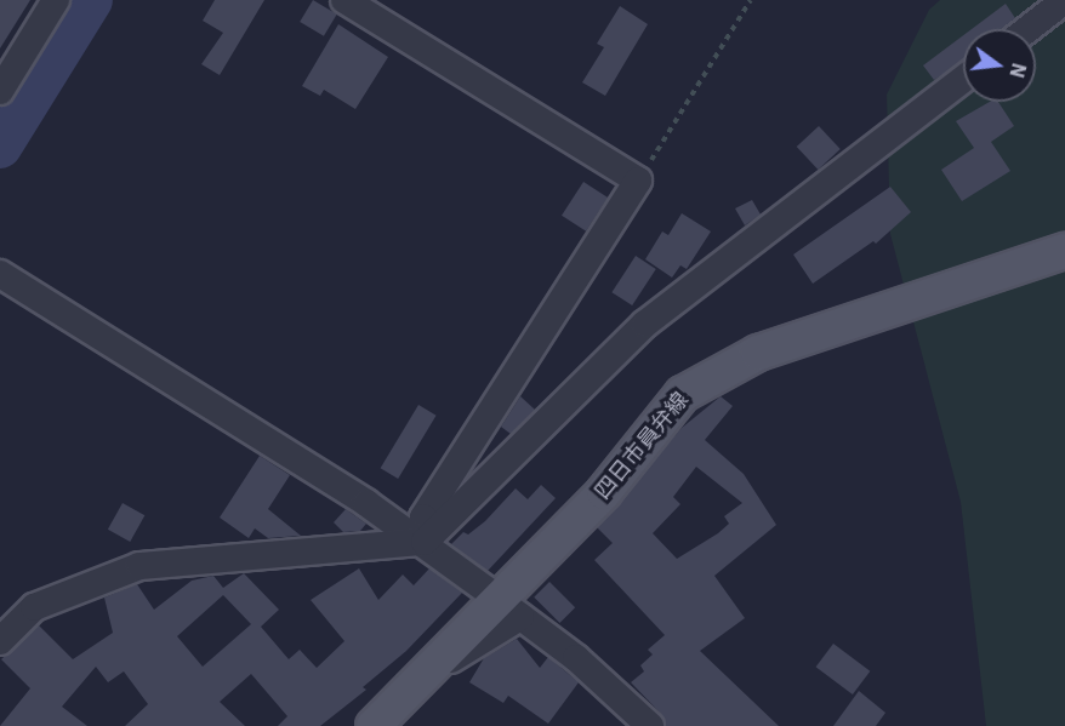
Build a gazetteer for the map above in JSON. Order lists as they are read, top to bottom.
{
  "streets": {
    "main road": ["四日市員弁線"]
  },
  "north": "right"
}
